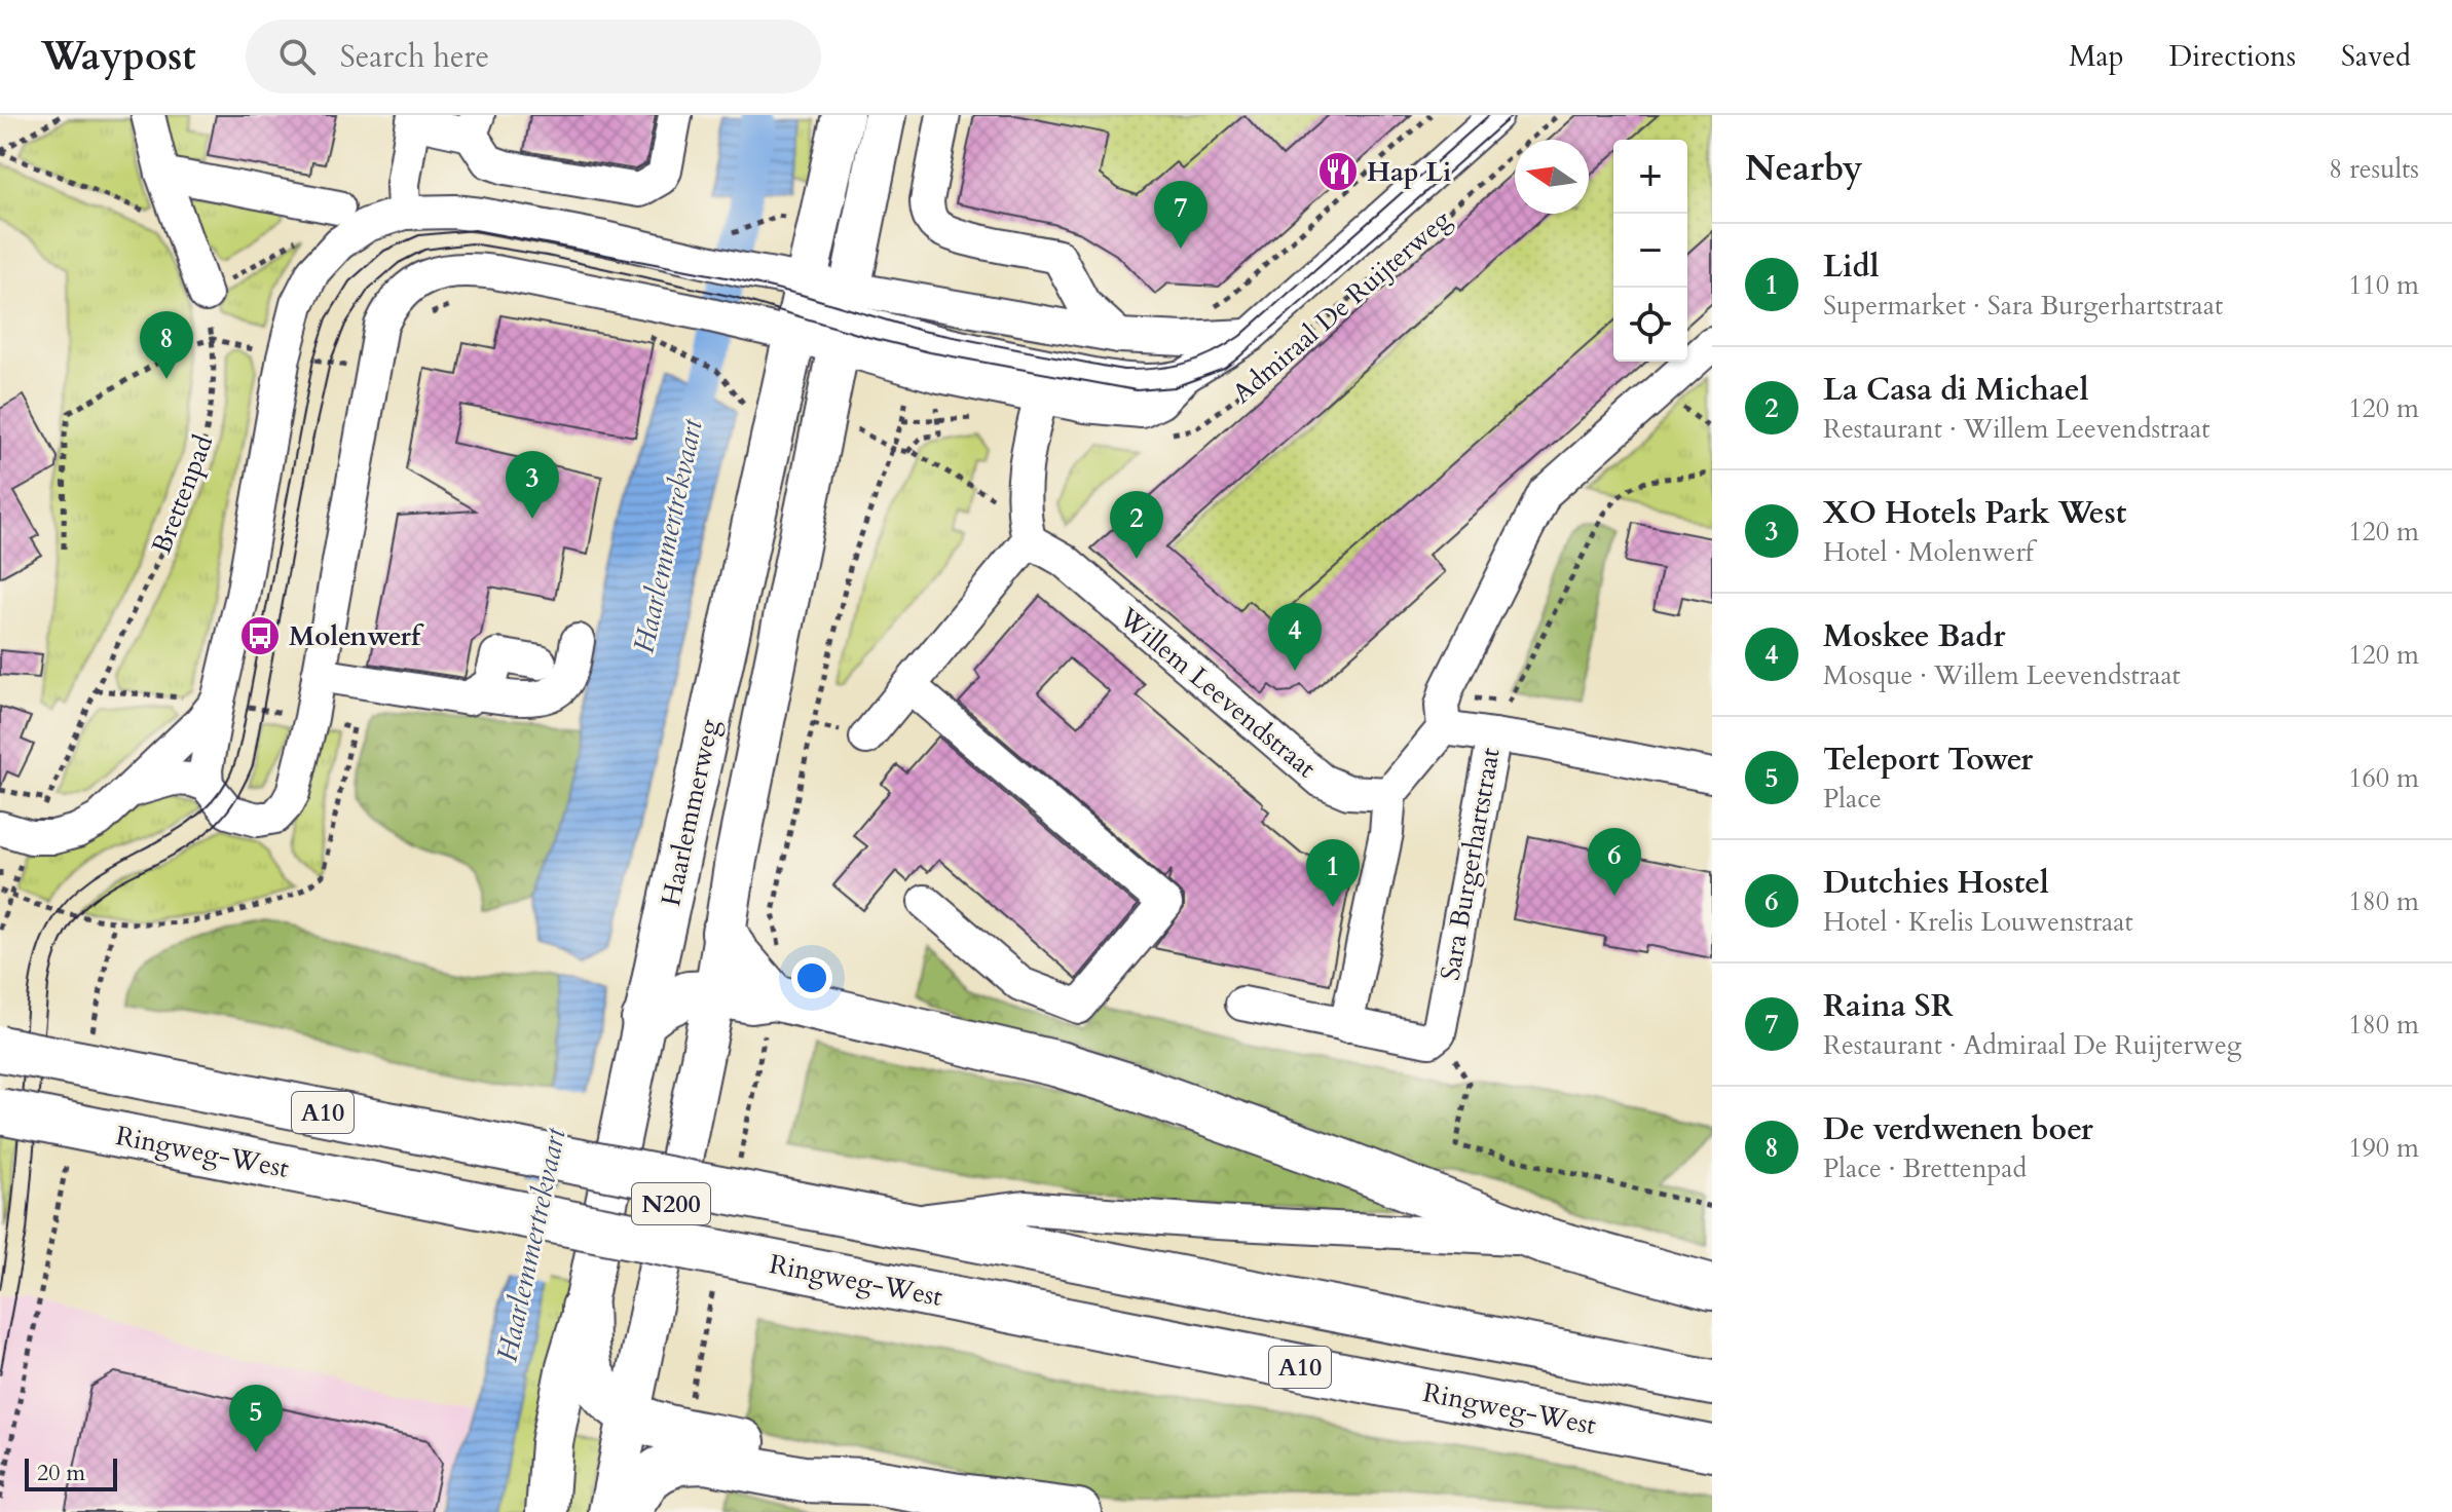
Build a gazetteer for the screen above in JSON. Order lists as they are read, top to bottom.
{
  "streets": {
    "highway": ["A10", "Ringweg-West"],
    "main road": ["Haarlemmerweg", "N200"],
    "street": ["Admiraal De Ruijterweg", "Willem Leevendstraat", "Sara Burgerhartstraat"],
    "path": ["Brettenpad"]
  },
  "crossings": [
    ["Admiraal De Ruijterweg", "Haarlemmerweg"],
    ["Haarlemmerweg", "A10"]
  ],
  "water": ["Haarlemmertrekvaart"],
  "places": {
    "restaurant": ["Hap Li"],
    "bus stop": ["Molenwerf"]
  },
  "scale_bar": "20 m",
  "north": "left",
  "page": {
    "header": "Waypost",
    "search": "Search here",
    "nav": ["Map", "Directions", "Saved"],
    "heading": ["Nearby", "8 results"],
    "map_buttons": ["+", "−"],
    "pins": [
      "7",
      "8",
      "3",
      "2",
      "4",
      "6",
      "1",
      "5"
    ],
    "list": [
      {
        "mark": "1",
        "name": "Lidl",
        "note": "Supermarket · Sara Burgerhartstraat",
        "value": "110 m"
      },
      {
        "mark": "2",
        "name": "La Casa di Michael",
        "note": "Restaurant · Willem Leevendstraat",
        "value": "120 m"
      },
      {
        "mark": "3",
        "name": "XO Hotels Park West",
        "note": "Hotel · Molenwerf",
        "value": "120 m"
      },
      {
        "mark": "4",
        "name": "Moskee Badr",
        "note": "Mosque · Willem Leevendstraat",
        "value": "120 m"
      },
      {
        "mark": "5",
        "name": "Teleport Tower",
        "note": "Place",
        "value": "160 m"
      },
      {
        "mark": "6",
        "name": "Dutchies Hostel",
        "note": "Hotel · Krelis Louwenstraat",
        "value": "180 m"
      },
      {
        "mark": "7",
        "name": "Raina SR",
        "note": "Restaurant · Admiraal De Ruijterweg",
        "value": "180 m"
      },
      {
        "mark": "8",
        "name": "De verdwenen boer",
        "note": "Place · Brettenpad",
        "value": "190 m"
      }
    ],
    "scale": "20 m"
  }
}
